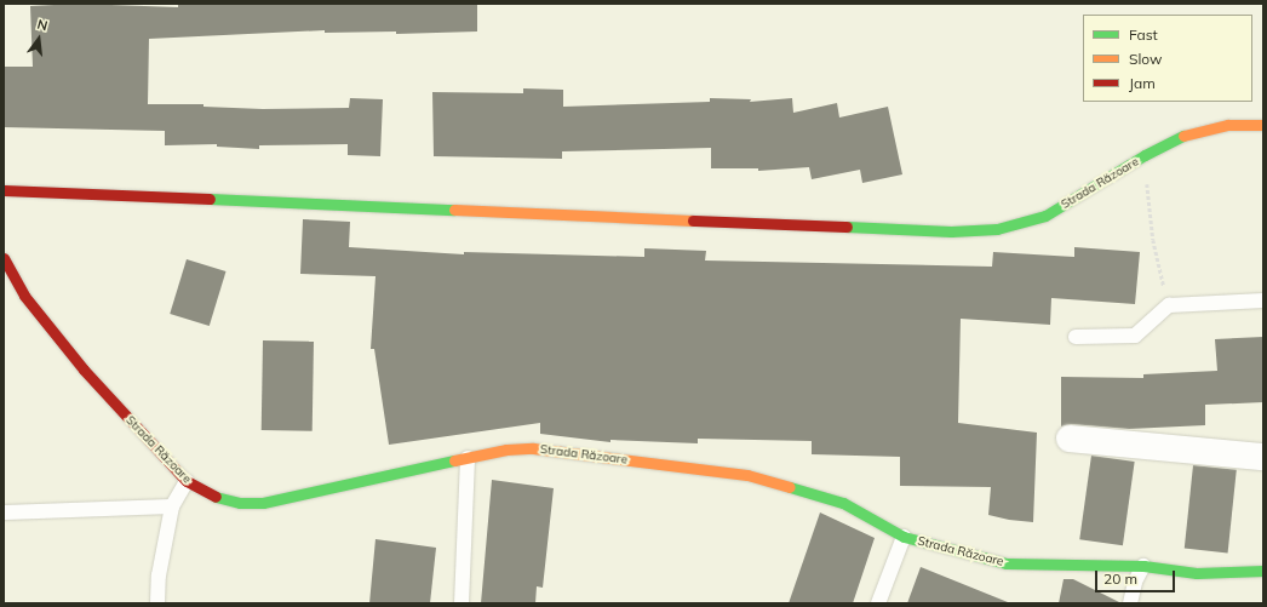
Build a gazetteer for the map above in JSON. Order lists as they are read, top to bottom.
{
  "streets": {
    "street": ["Strada Răzoare"]
  },
  "legend": ["Fast", "Slow", "Jam"],
  "scale_bar": "20 m",
  "north": "top"
}
